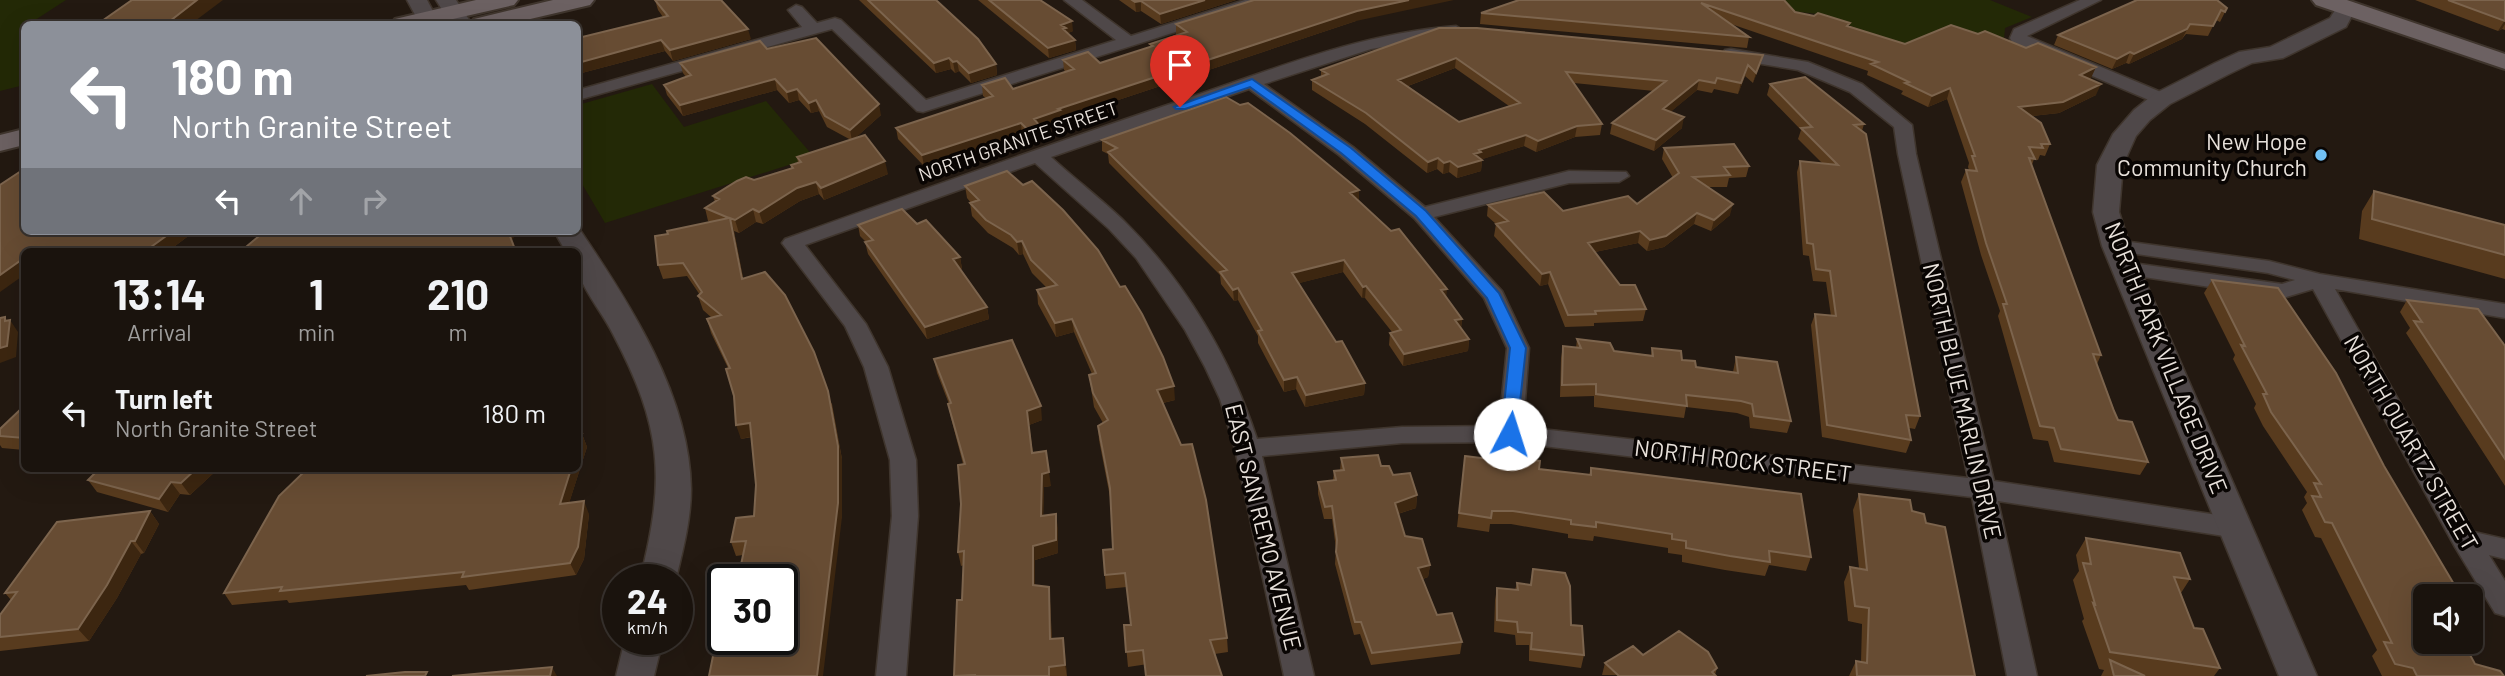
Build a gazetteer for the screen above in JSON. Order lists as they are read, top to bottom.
{
  "streets": {
    "street": [
      "NORTH GRANITE STREET",
      "NORTH PARK VILLAGE DRIVE",
      "NORTH BLUE MARLIN DRIVE",
      "NORTH QUARTZ STREET",
      "NORTH ROCK STREET",
      "EAST SAN REMO AVENUE"
    ]
  },
  "crossings": [
    ["NORTH GRANITE STREET", "EAST SAN REMO AVENUE"],
    ["NORTH PARK VILLAGE DRIVE", "NORTH ROCK STREET"],
    ["NORTH BLUE MARLIN DRIVE", "NORTH ROCK STREET"],
    ["NORTH ROCK STREET", "EAST SAN REMO AVENUE"]
  ],
  "places": ["New Hope Community Church"],
  "page": {
    "turn": ["180 m", "North Granite Street"],
    "eta": [
      "13:14",
      "Arrival",
      "1",
      "min",
      "210",
      "m"
    ],
    "list": [
      {
        "name": "Turn left",
        "note": "North Granite Street",
        "value": "180 m"
      }
    ],
    "speed": "24 km/h",
    "limit": "30"
  }
}
